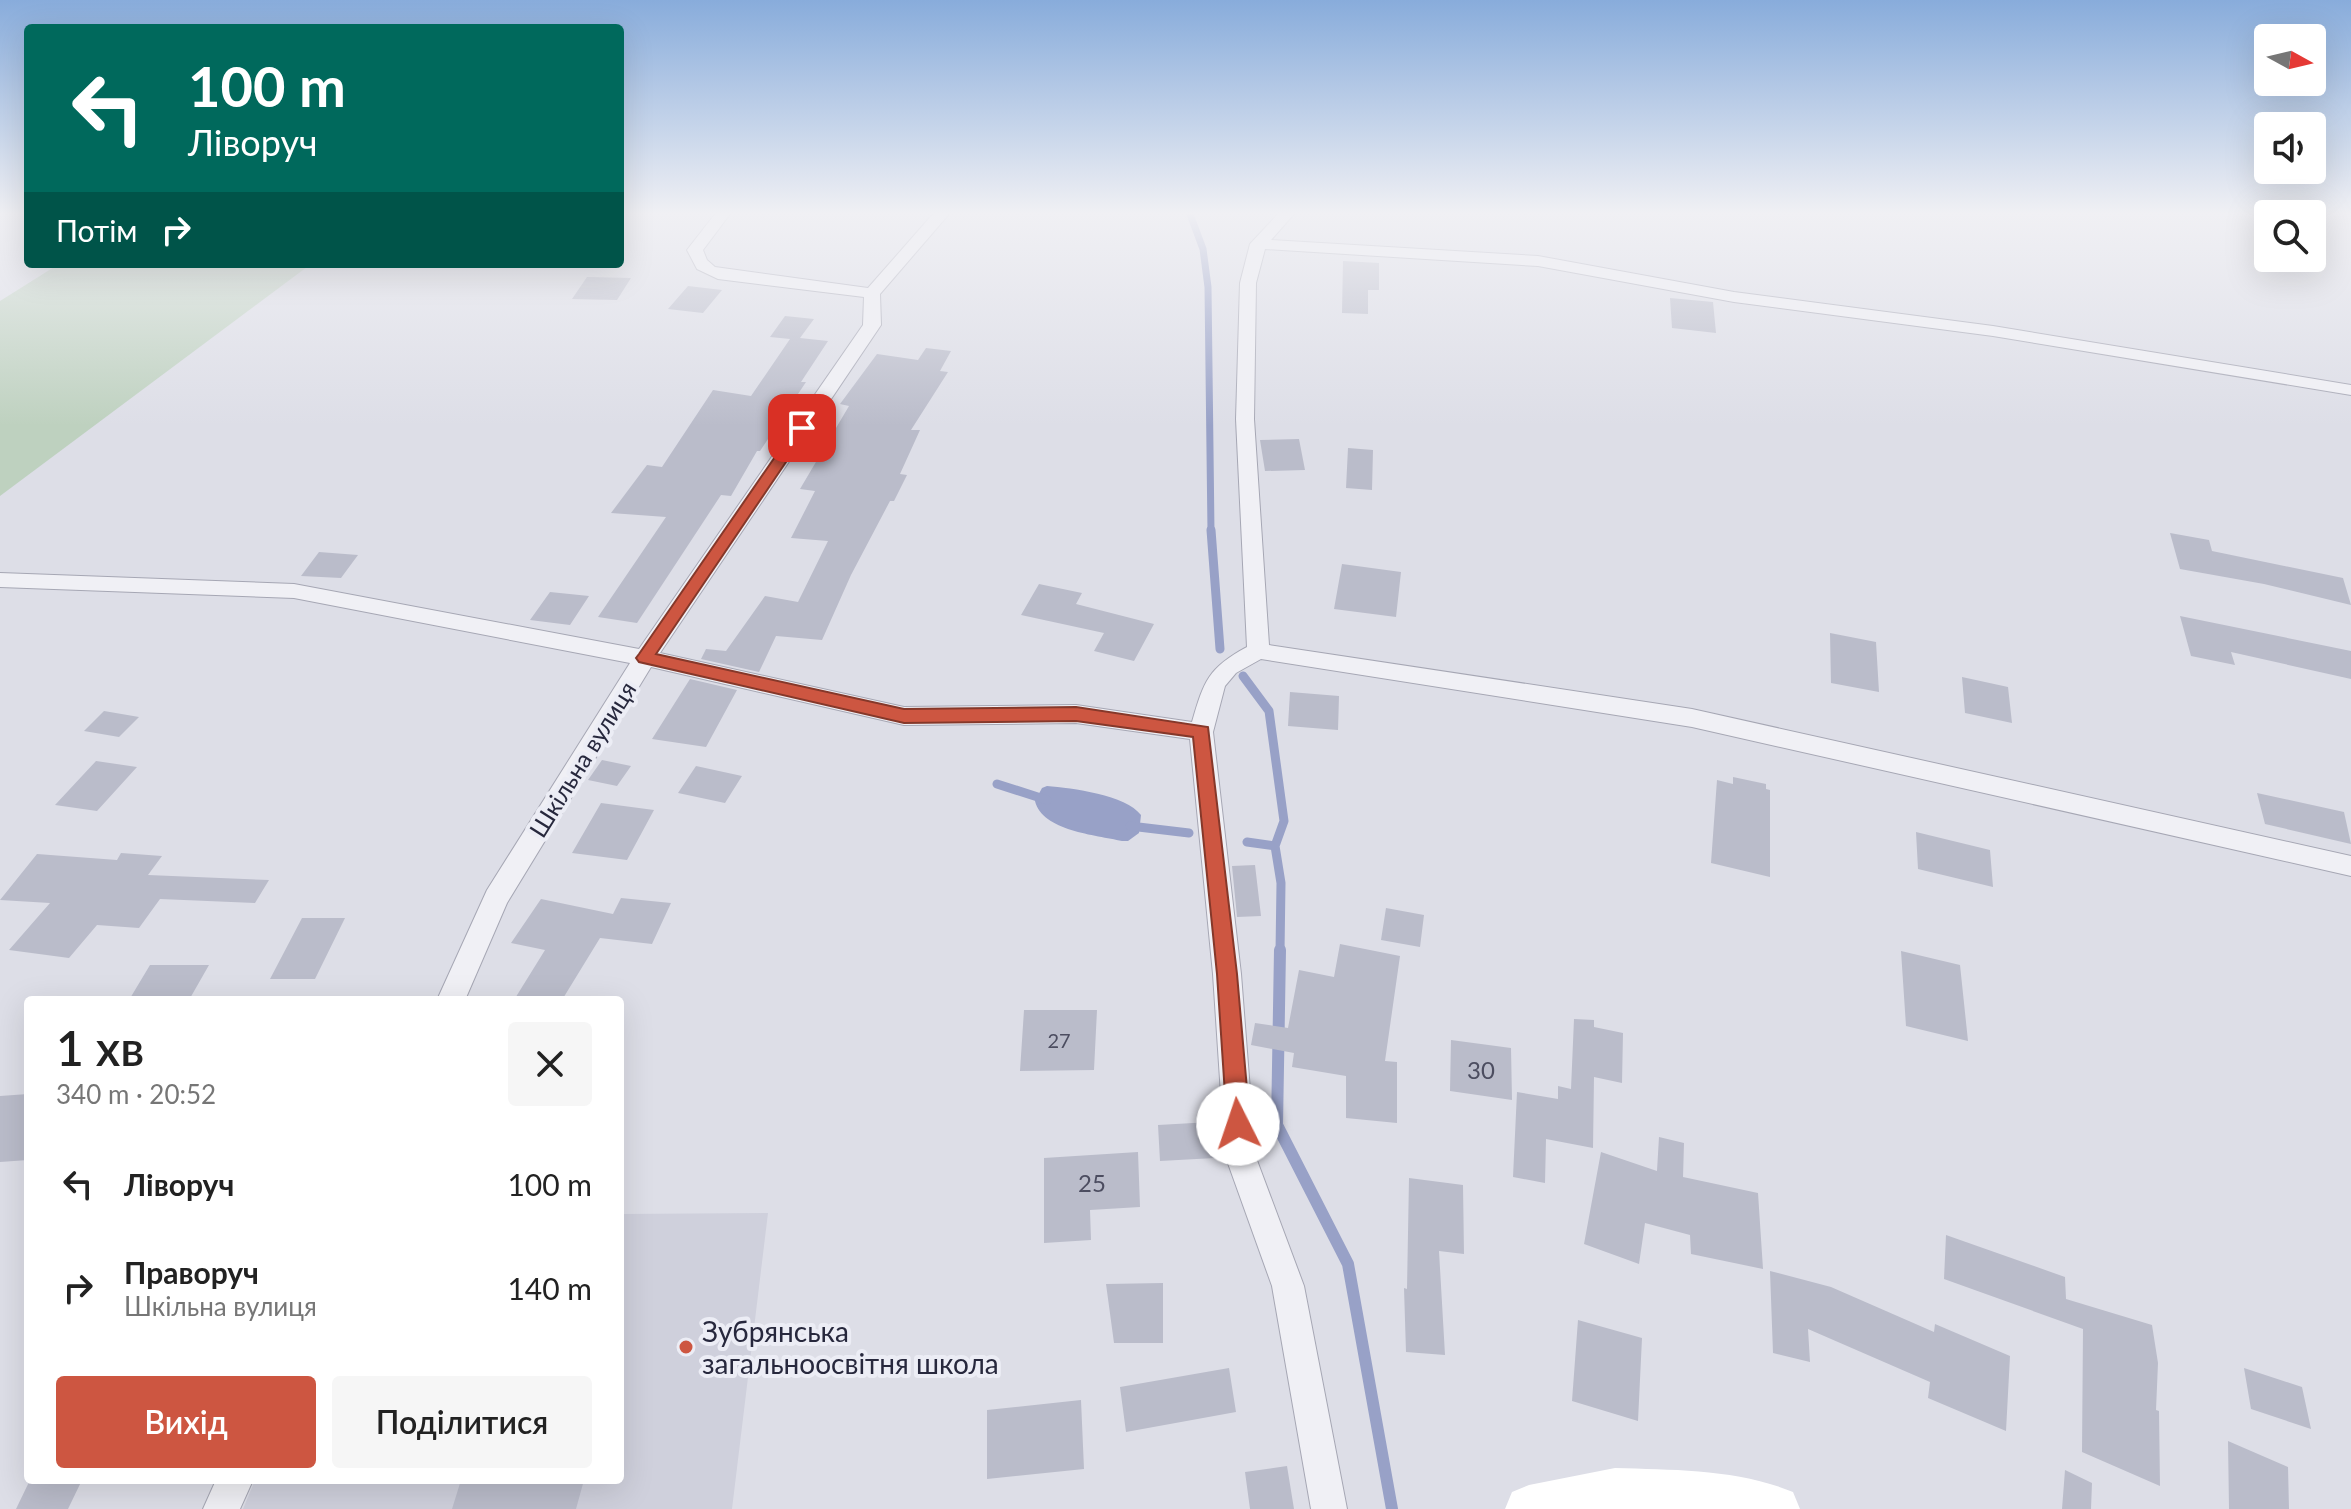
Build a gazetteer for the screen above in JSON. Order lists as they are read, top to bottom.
{
  "streets": {
    "street": ["Шкільна вулиця"]
  },
  "places": ["Зубрянська загальноосвітня школа"],
  "house_numbers": ["27", "30", "25"],
  "north": "right",
  "page": {
    "turn": ["100 m", "Ліворуч"],
    "then": "Потім",
    "heading": ["1 хв", "340 m · 20:52"],
    "list": [
      {
        "name": "Ліворуч",
        "value": "100 m"
      },
      {
        "name": "Праворуч",
        "note": "Шкільна вулиця",
        "value": "140 m"
      }
    ],
    "buttons": ["Вихід", "Поділитися"]
  }
}
